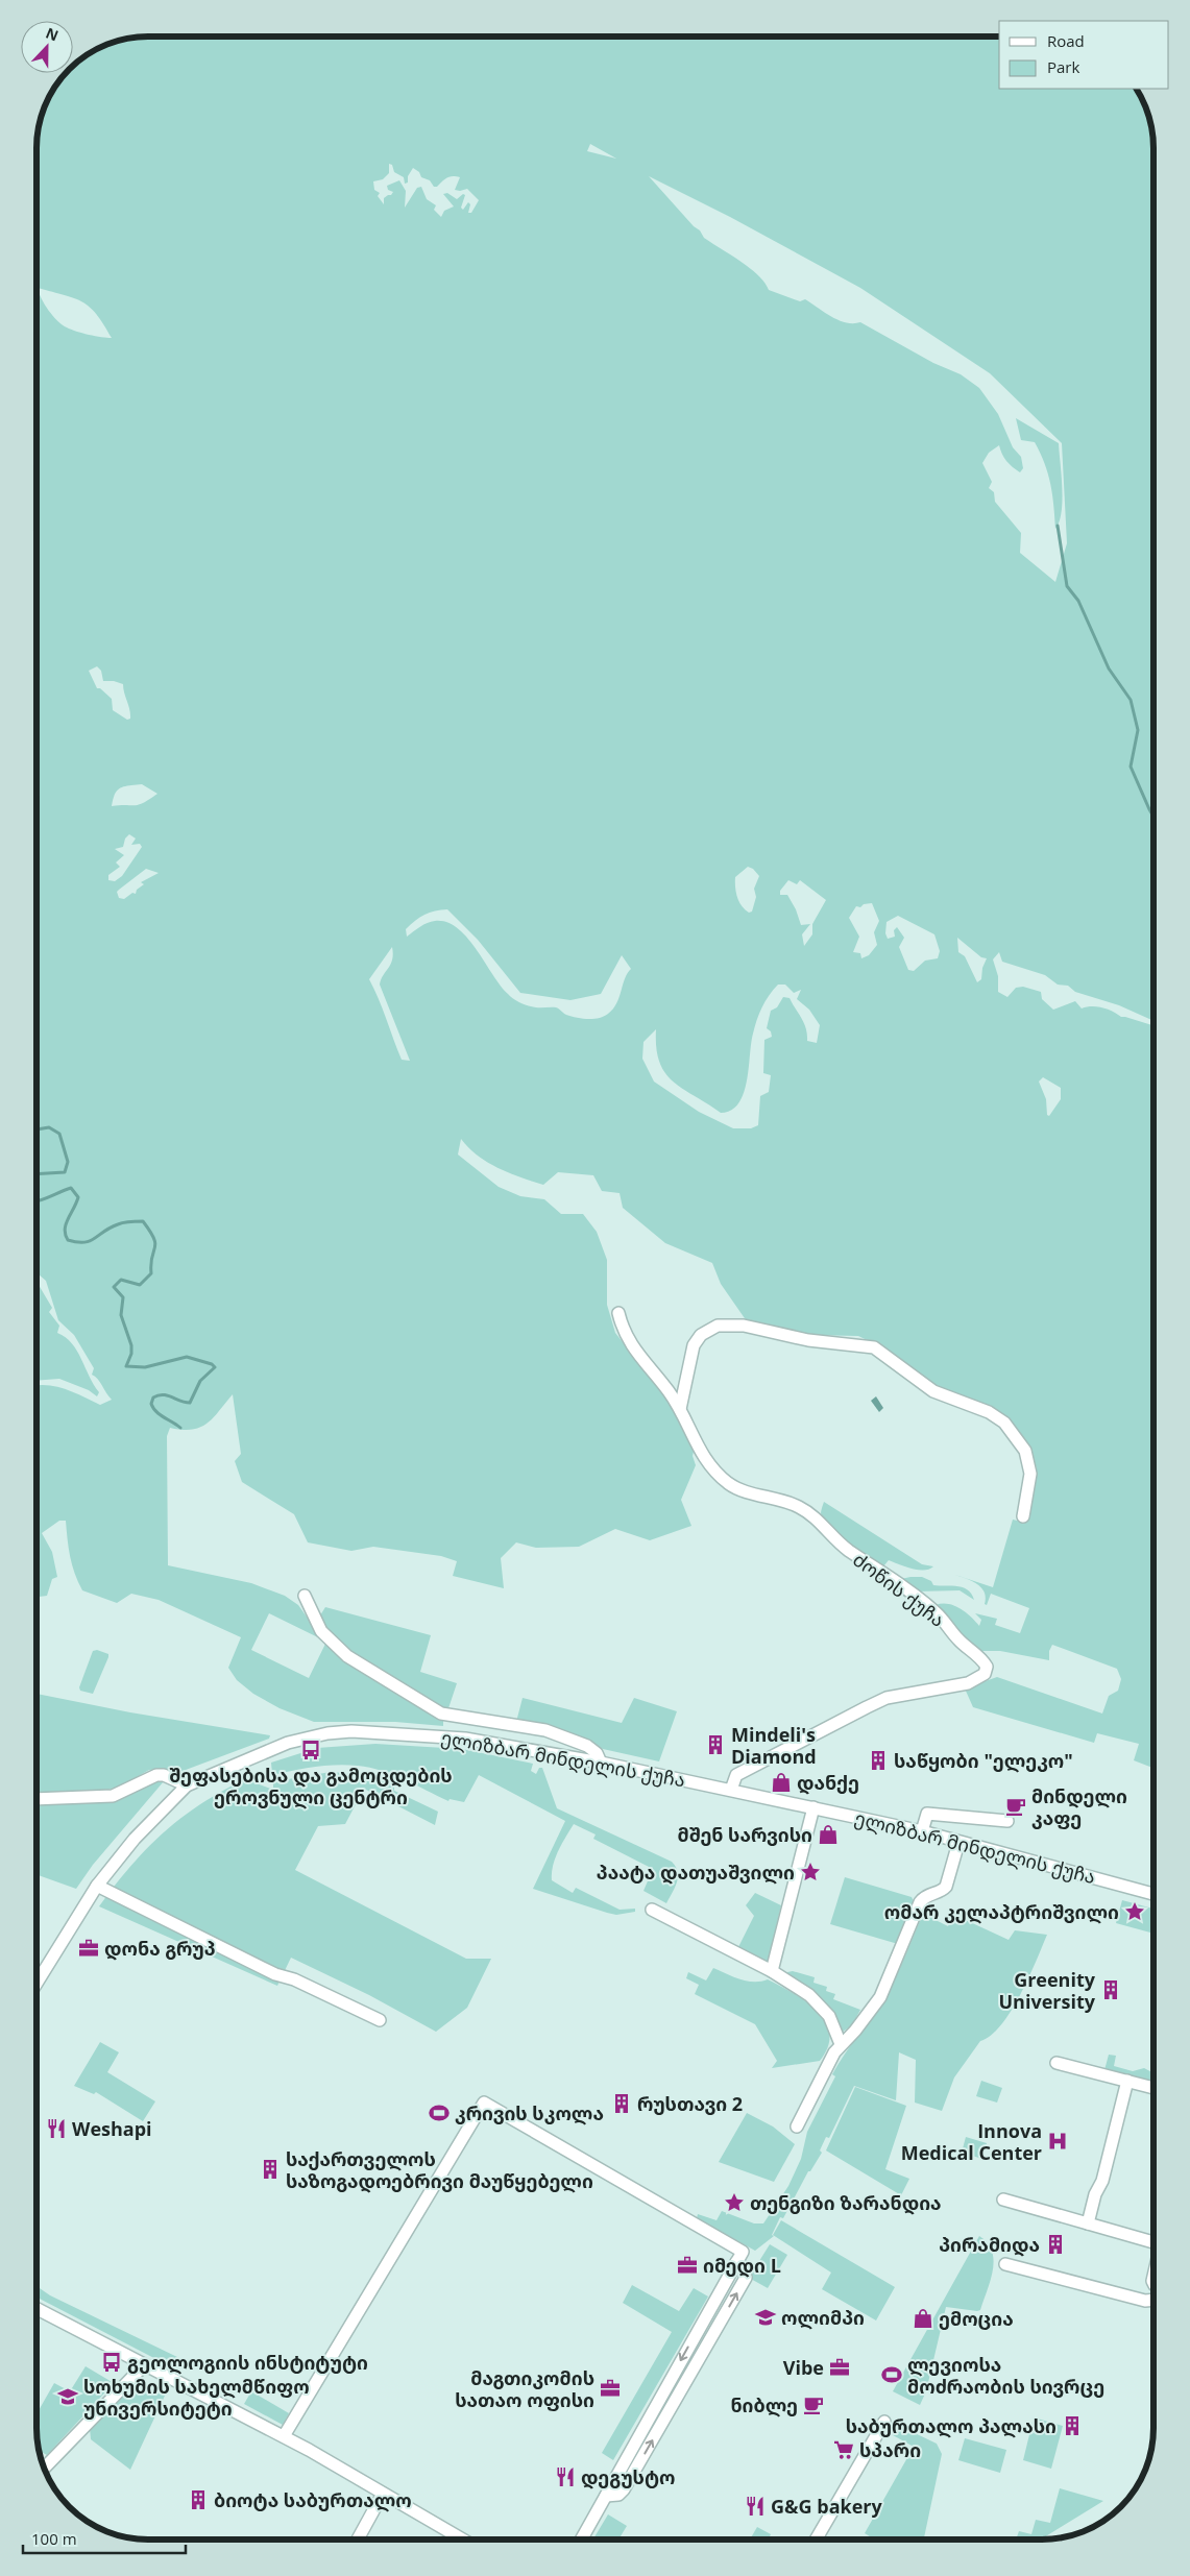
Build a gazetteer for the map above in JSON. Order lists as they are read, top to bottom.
{
  "streets": {
    "street": ["ძოწის ქუჩა", "ელიზბარ მინდელის ქუჩა"]
  },
  "crossings": [
    ["ძოწის ქუჩა", "ელიზბარ მინდელის ქუჩა"]
  ],
  "places": {
    "building": [
      "Mindeli's Diamond",
      "საწყობი \"ელეკო\"",
      "Greenity University",
      "რუსთავი 2",
      "საქართველოს საზოგადოებრივი მაუწყებელი",
      "პირამიდა",
      "საბურთალო პალასი",
      "ბიოტა საბურთალო"
    ],
    "bus stop": ["შეფასებისა და გამოცდების ეროვნული ცენტრი", "გეოლოგიის ინსტიტუტი"],
    "shop": ["დანქე", "მშენ სარვისი", "ემოცია"],
    "cafe": ["მინდელი კაფე", "ნიბლე"],
    "place": ["პაატა დათუაშვილი", "ომარ კელაპტრიშვილი", "თენგიზი ზარანდია"],
    "office": [
      "დონა გრუპ",
      "იმედი L",
      "Vibe",
      "მაგთიკომის სათაო ოფისი"
    ],
    "sports": ["კრივის სკოლა", "ლევიოსა მოძრაობის სივრცე"],
    "restaurant": ["Weshapi", "დეგუსტო", "G&G bakery"],
    "hospital": ["Innova Medical Center"],
    "school or university": ["ოლიმპი", "სოხუმის სახელმწიფო უნივერსიტეტი"],
    "supermarket": ["სპარი"]
  },
  "legend": ["Road", "Park"],
  "scale_bar": "100 m",
  "north": "top"
}
